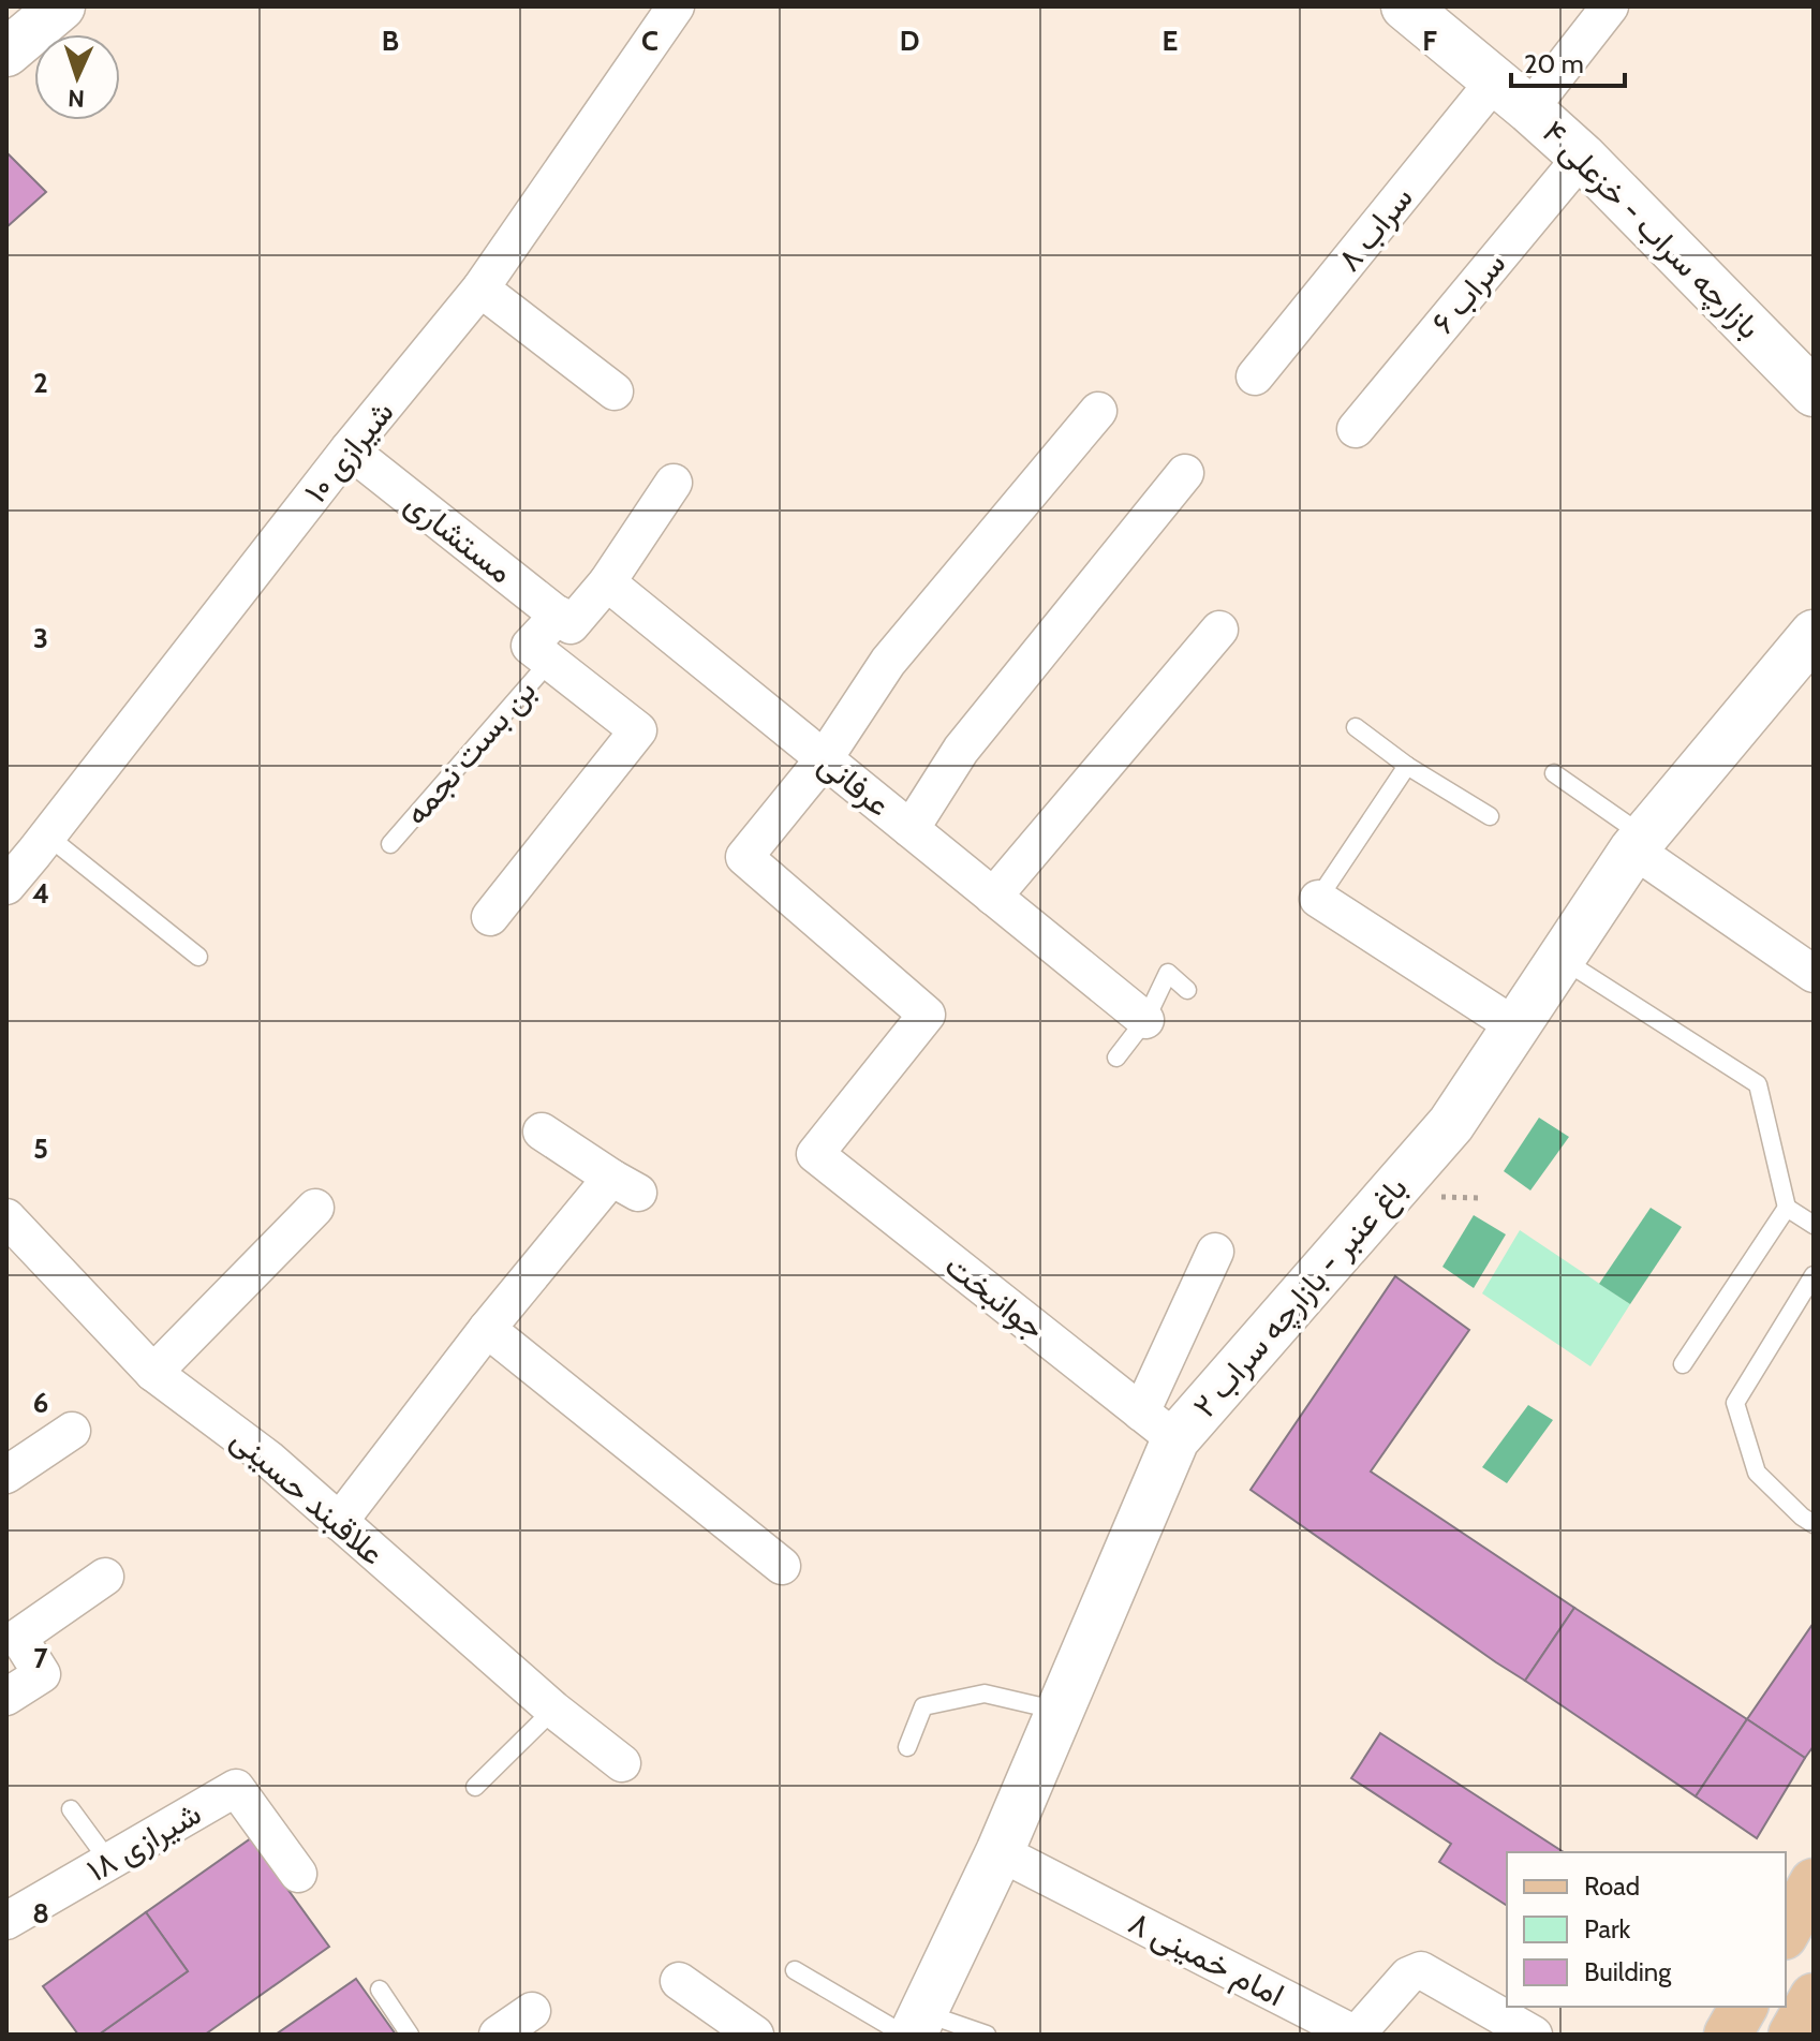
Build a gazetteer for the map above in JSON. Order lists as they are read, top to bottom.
{
  "streets": {
    "street": [
      "سراب ۸",
      "بازارچه سراب - خزعلی ۴",
      "سراب ۶",
      "شیرازی ۱۰",
      "مستشاری",
      "عرفانی",
      "جوانبخت",
      "باغ عنبر - بازارچه سراب ۲",
      "علاقبند حسینی",
      "شیرازی ۱۸",
      "امام خمینی ۸"
    ],
    "lane": ["بن بست نجمه"]
  },
  "crossings": [
    ["سراب ۸", "بازارچه سراب - خزعلی ۴"],
    ["بازارچه سراب - خزعلی ۴", "سراب ۶"],
    ["شیرازی ۱۰", "مستشاری"],
    ["عرفانی", "جوانبخت"],
    ["جوانبخت", "باغ عنبر - بازارچه سراب ۲"],
    ["باغ عنبر - بازارچه سراب ۲", "امام خمینی ۸"]
  ],
  "legend": ["Road", "Park", "Building"],
  "scale_bar": "20 m",
  "north": "bottom",
  "grid": {
    "columns": [
      "B",
      "C",
      "D",
      "E",
      "F"
    ],
    "rows": [
      "2",
      "3",
      "4",
      "5",
      "6",
      "7",
      "8"
    ]
  }
}
